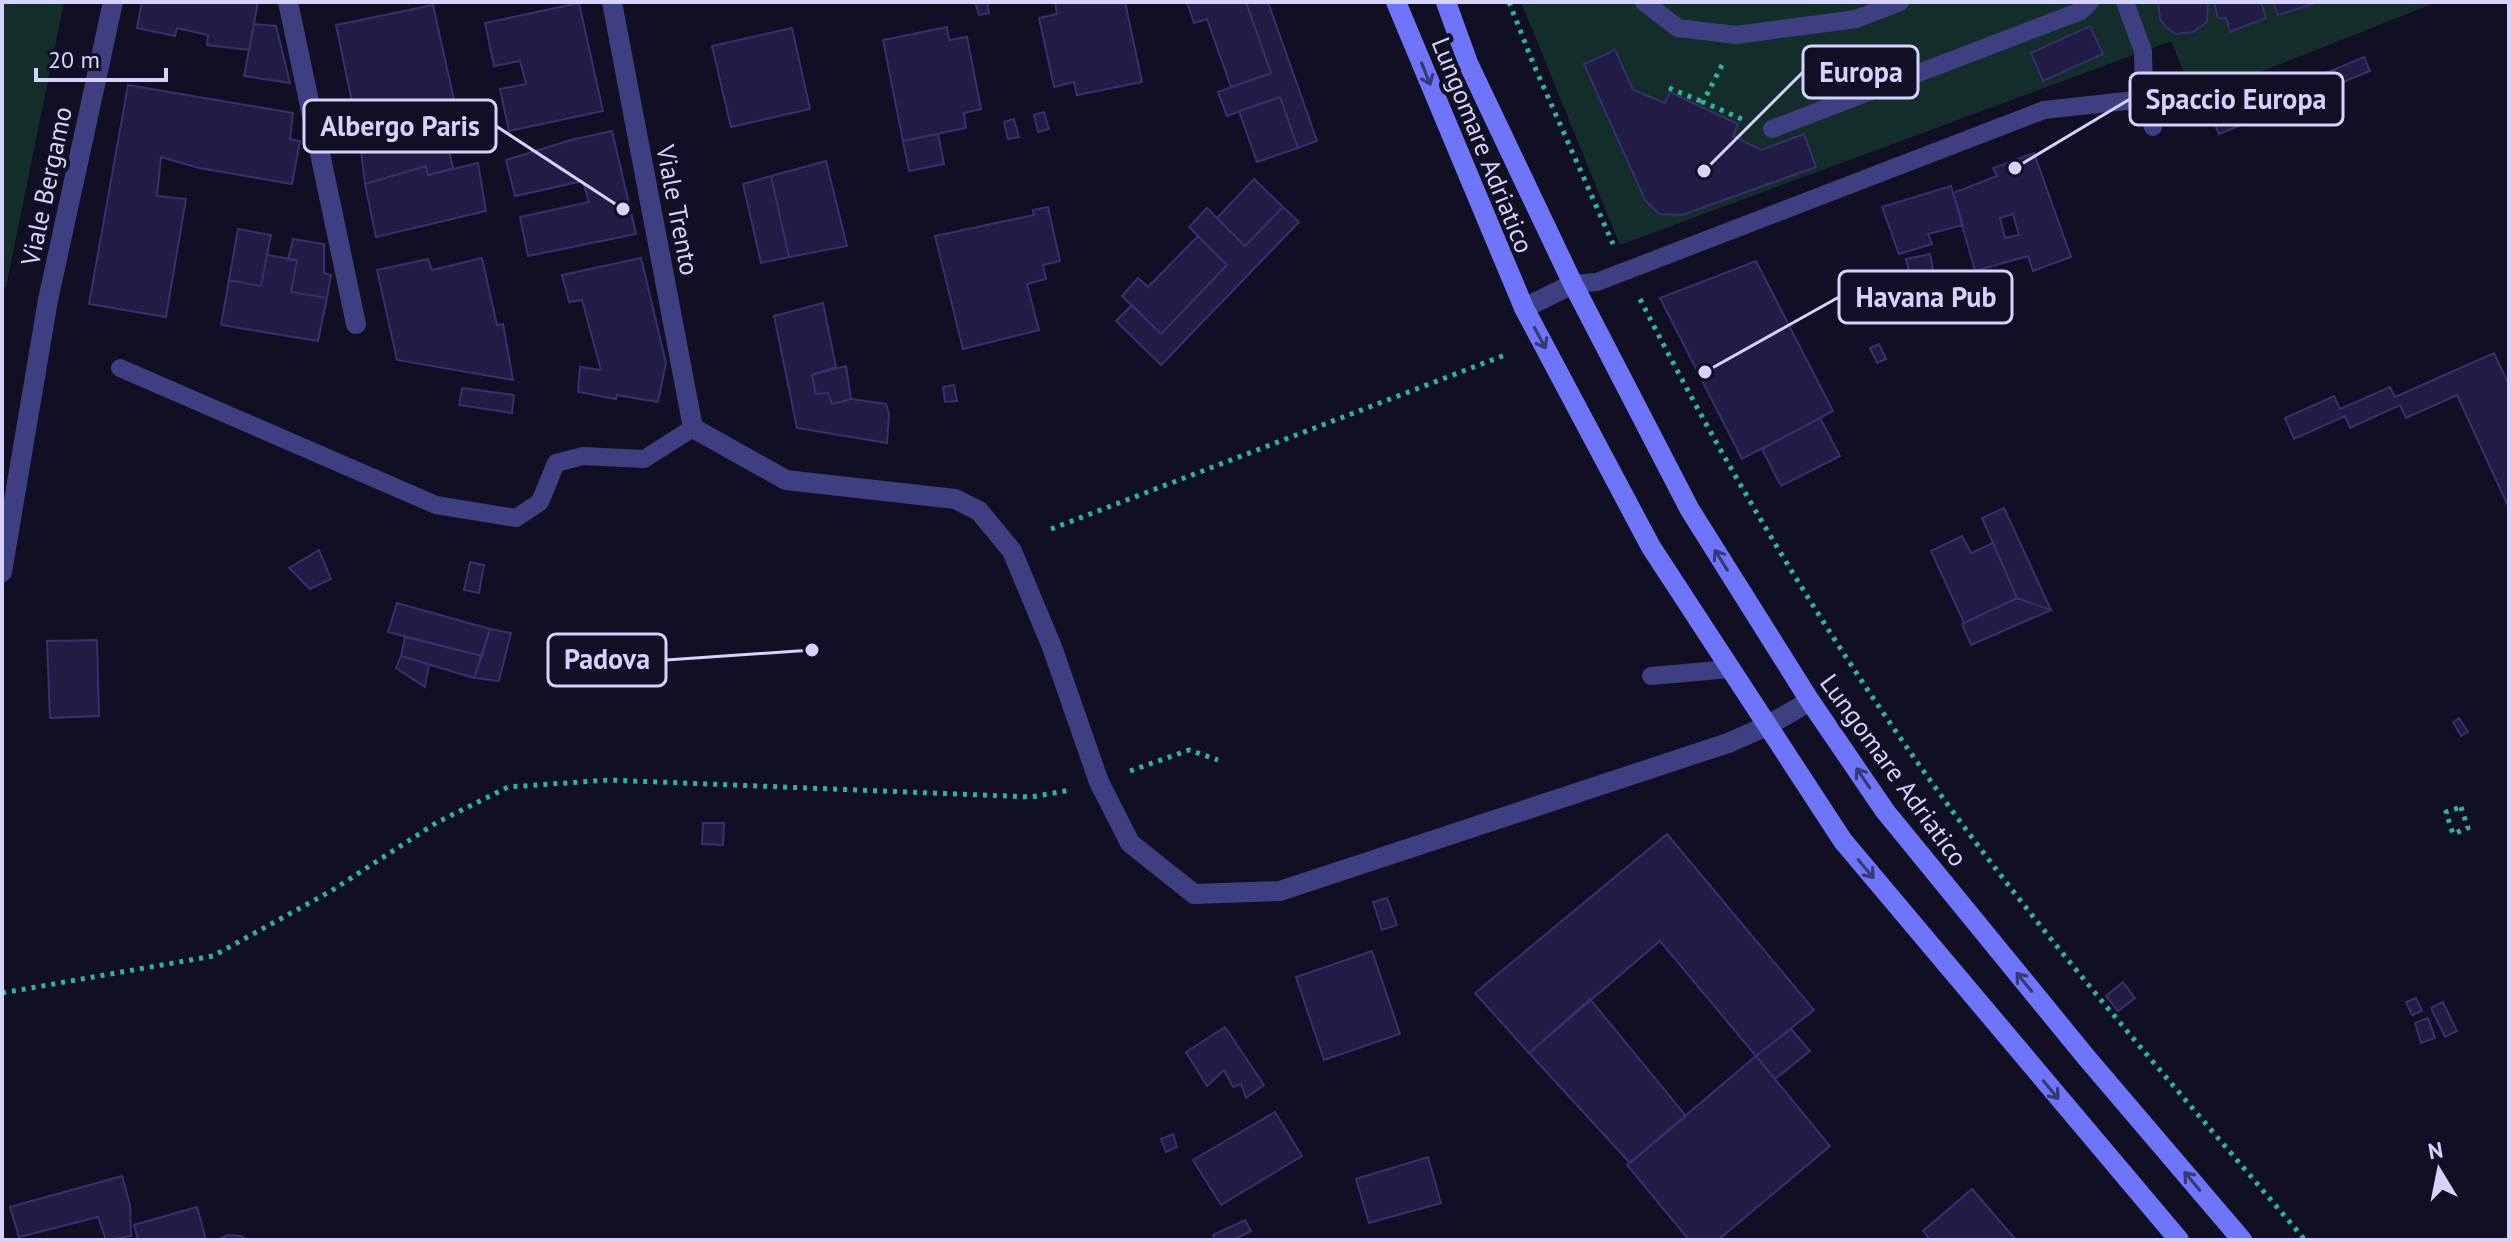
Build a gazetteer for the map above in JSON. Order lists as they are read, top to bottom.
{
  "streets": {
    "street": ["Lungomare Adriatico", "Viale Bergamo", "Viale Trento"]
  },
  "places": [
    "Spaccio Europa",
    "Europa",
    "Albergo Paris",
    "Havana Pub",
    "Padova"
  ],
  "scale_bar": "20 m",
  "north": "top"
}
